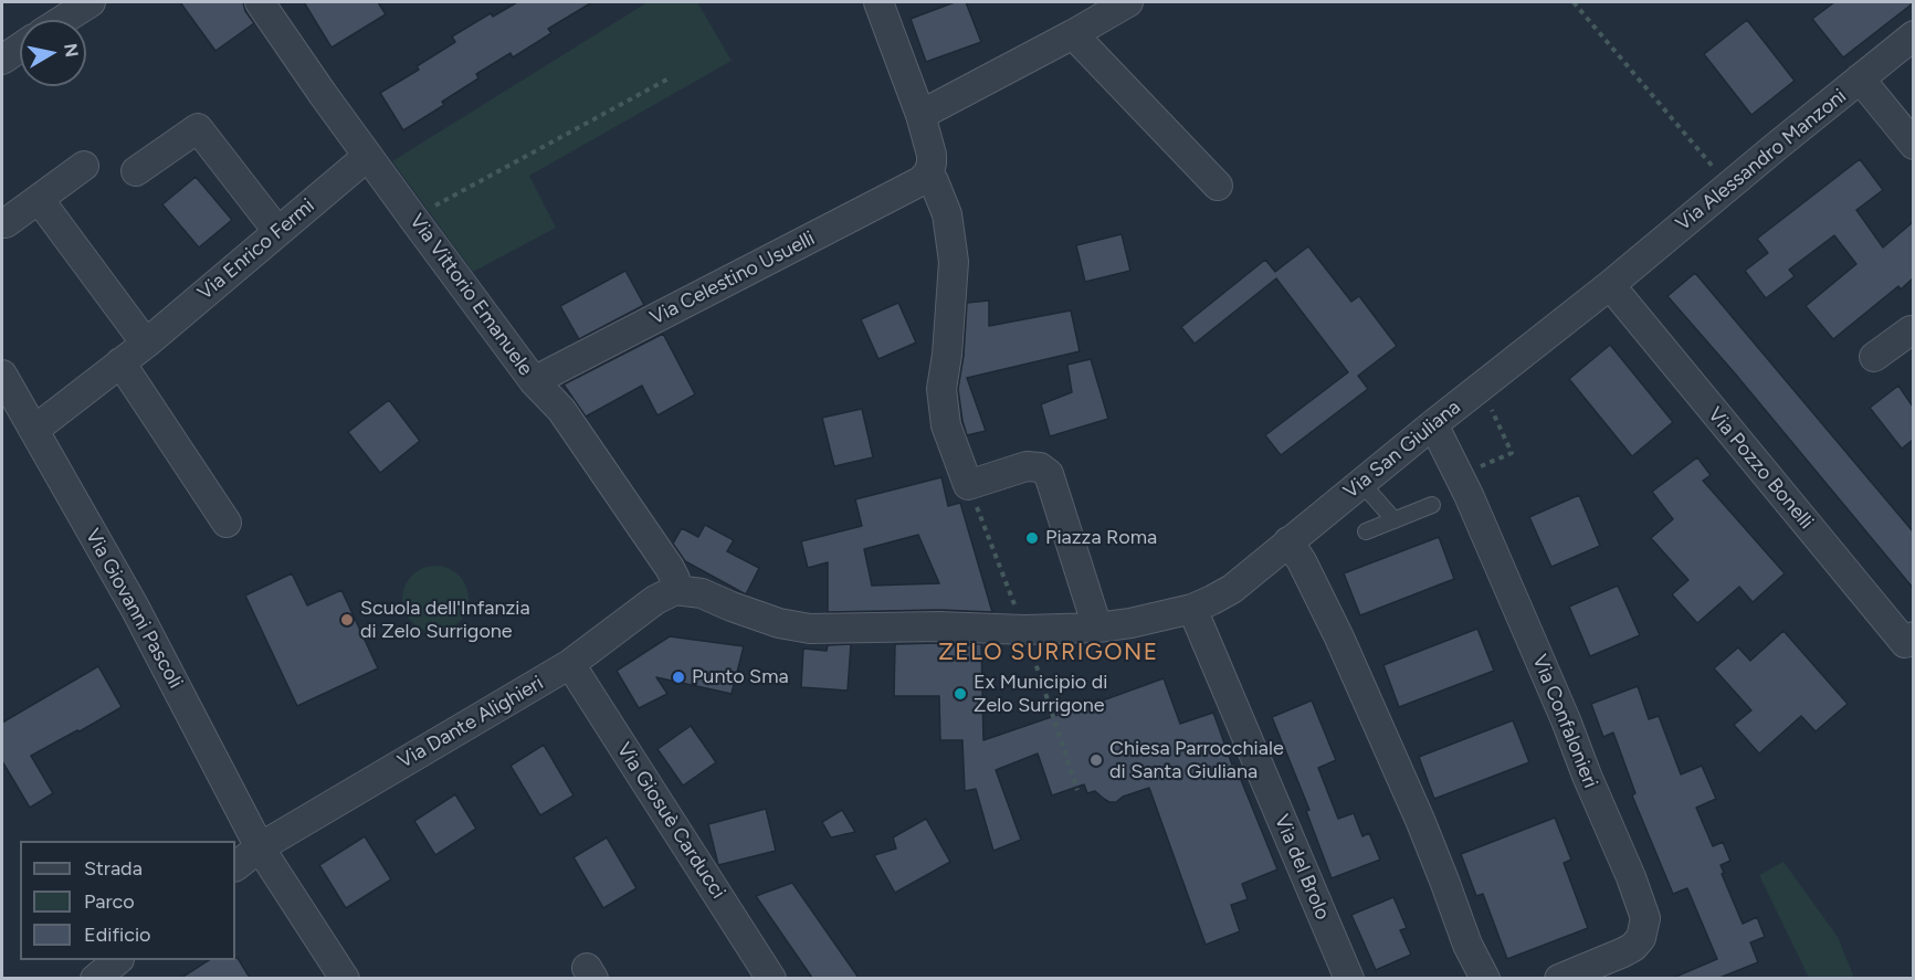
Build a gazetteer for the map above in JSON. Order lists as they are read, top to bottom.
{
  "streets": {
    "street": [
      "Via Alessandro Manzoni",
      "Via Enrico Fermi",
      "Via Celestino Usuelli",
      "Via Vittorio Emanuele",
      "Via San Giuliana",
      "Via Pozzo Bonelli",
      "Via Giovanni Pascoli",
      "Via Confalonieri",
      "Via Dante Alighieri",
      "Via Giosuè Carducci",
      "Via del Brolo"
    ]
  },
  "crossings": [
    ["Via Alessandro Manzoni", "Via San Giuliana"],
    ["Via Alessandro Manzoni", "Via Pozzo Bonelli"],
    ["Via Enrico Fermi", "Via Vittorio Emanuele"],
    ["Via Enrico Fermi", "Via Giovanni Pascoli"],
    ["Via Celestino Usuelli", "Via Vittorio Emanuele"],
    ["Via Vittorio Emanuele", "Via Dante Alighieri"],
    ["Via San Giuliana", "Via Pozzo Bonelli"],
    ["Via San Giuliana", "Via Confalonieri"],
    ["Via San Giuliana", "Via del Brolo"],
    ["Via Giovanni Pascoli", "Via Dante Alighieri"],
    ["Via Dante Alighieri", "Via Giosuè Carducci"]
  ],
  "districts": ["ZELO SURRIGONE"],
  "places": [
    "Piazza Roma",
    "Scuola dell'Infanzia di Zelo Surrigone",
    "Punto Sma",
    "Ex Municipio di Zelo Surrigone",
    "Chiesa Parrocchiale di Santa Giuliana"
  ],
  "legend": ["Strada", "Parco", "Edificio"],
  "north": "right"
}
